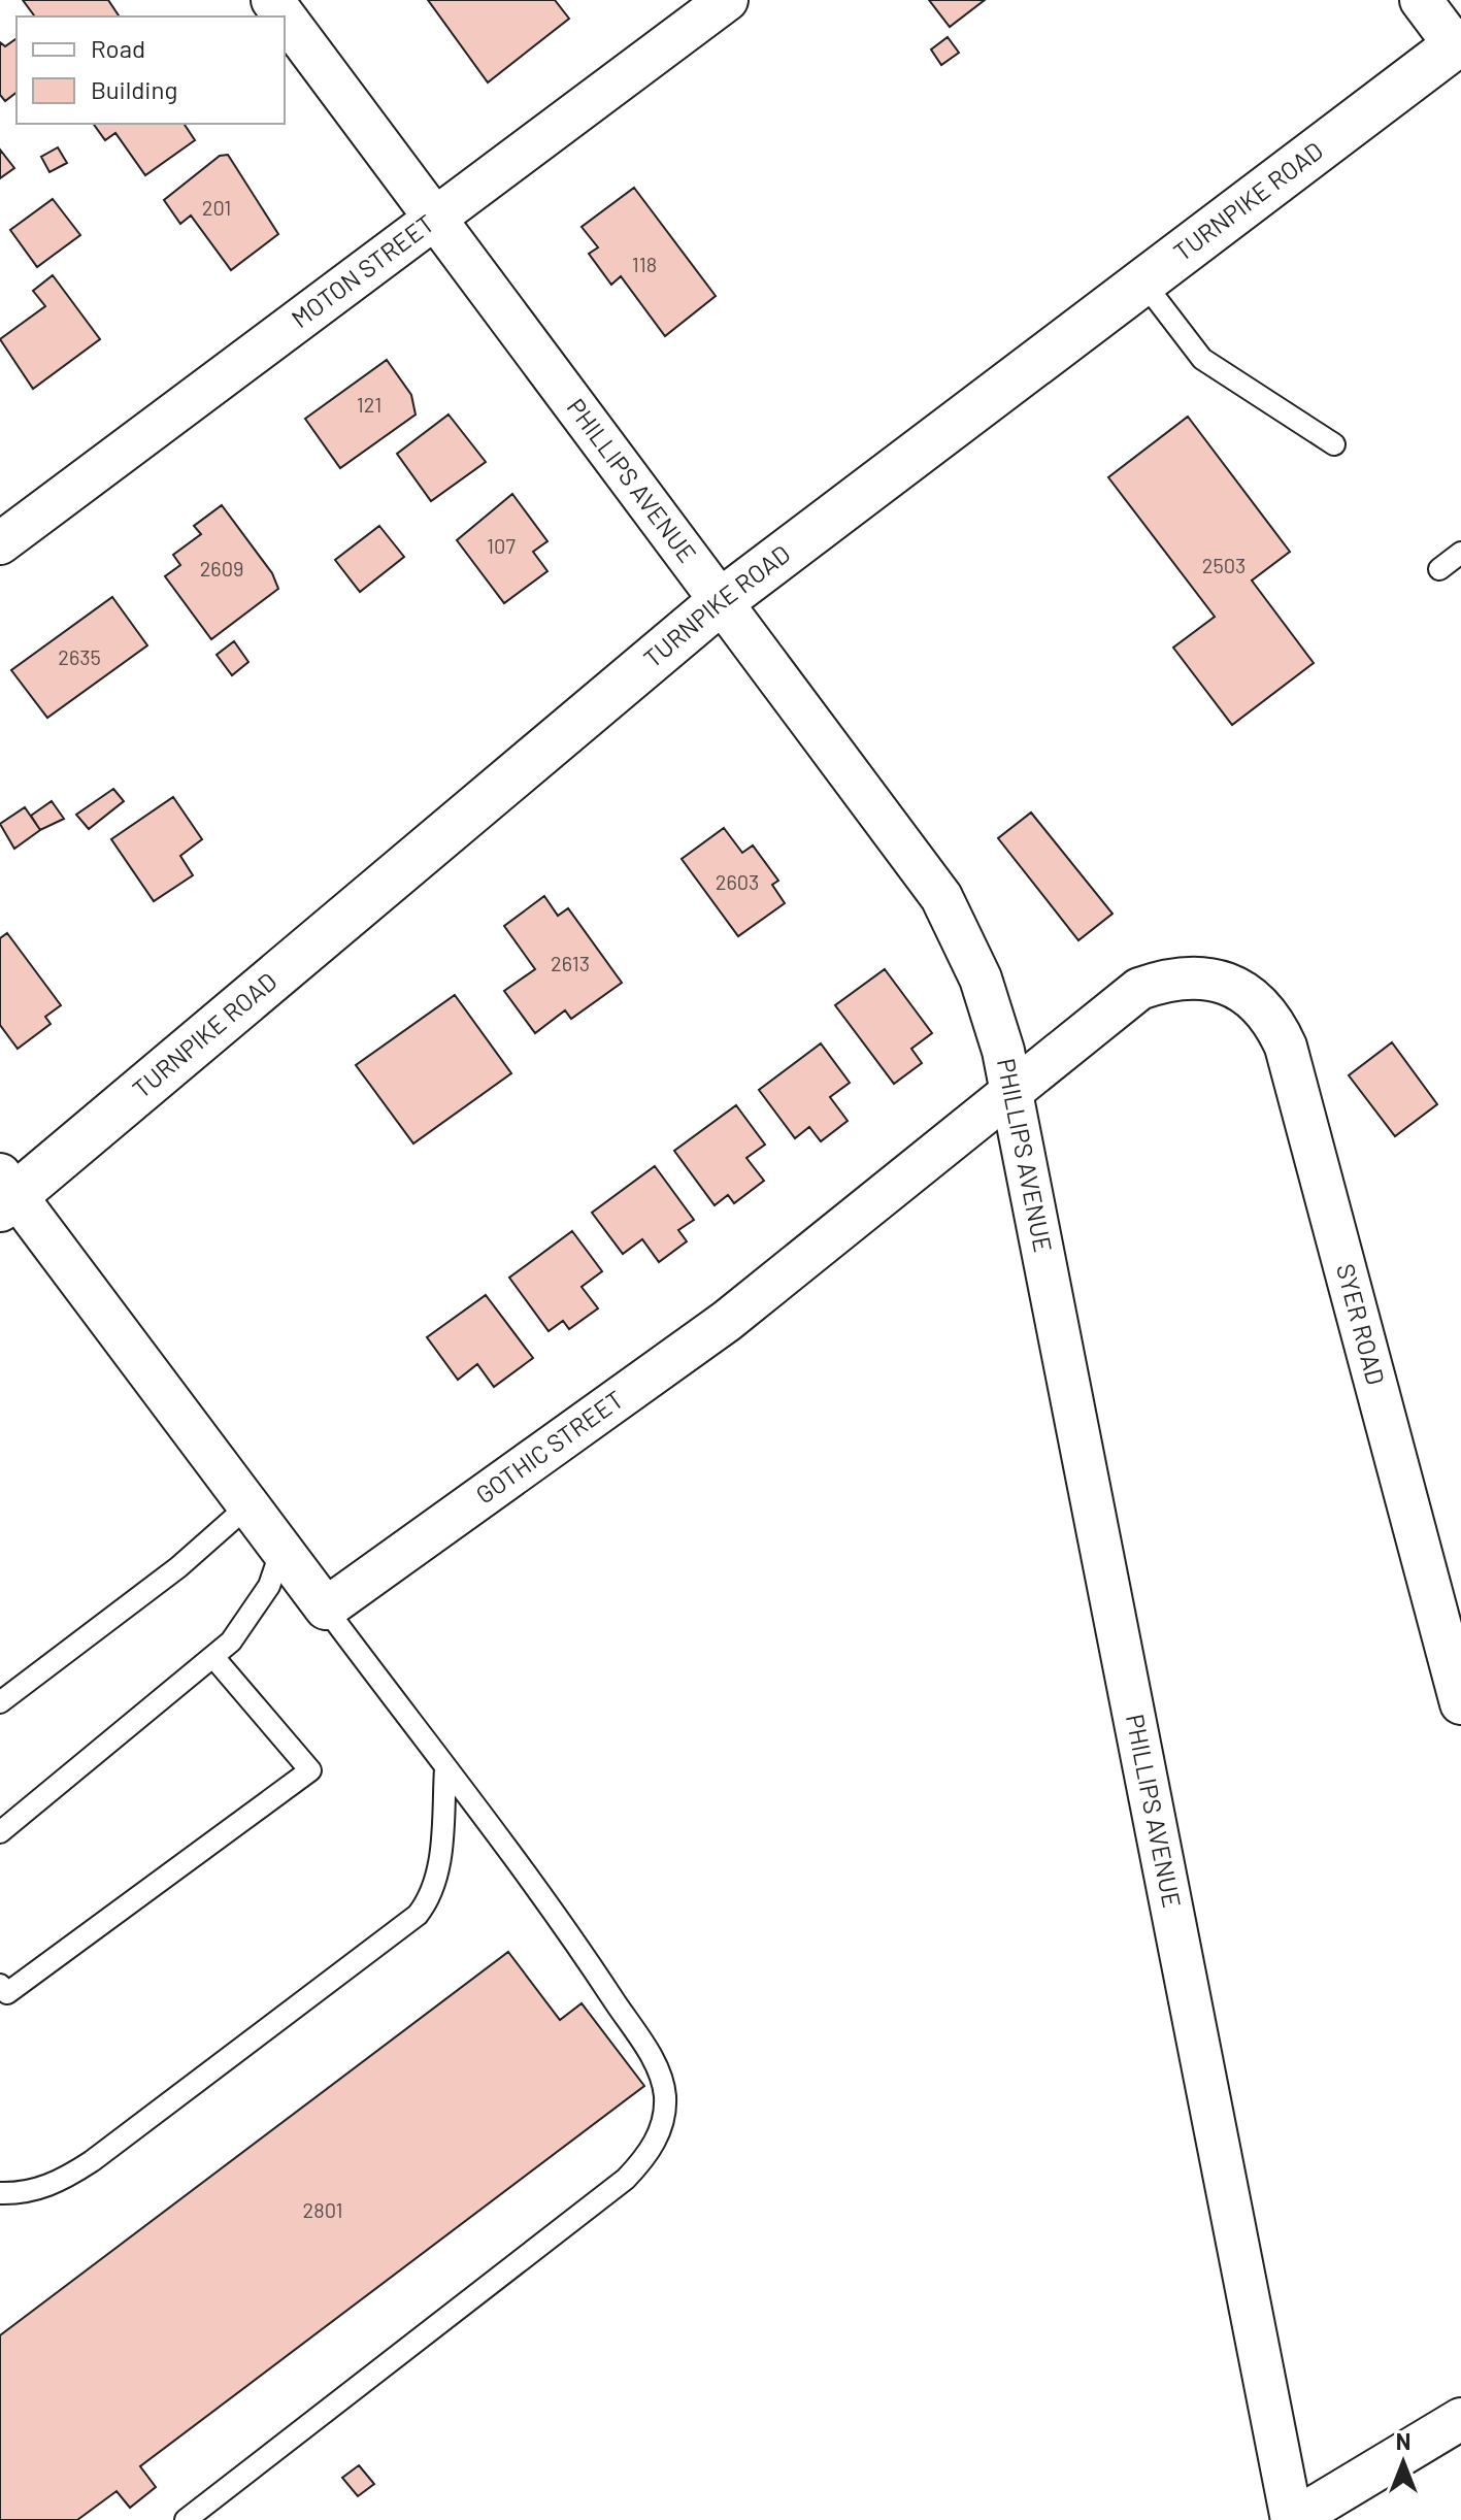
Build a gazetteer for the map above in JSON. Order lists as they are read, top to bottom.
{
  "streets": {
    "main road": ["TURNPIKE ROAD"],
    "street": [
      "MOTON STREET",
      "PHILLIPS AVENUE",
      "SYER ROAD",
      "GOTHIC STREET"
    ]
  },
  "crossings": [
    ["TURNPIKE ROAD", "PHILLIPS AVENUE"],
    ["MOTON STREET", "PHILLIPS AVENUE"],
    ["PHILLIPS AVENUE", "GOTHIC STREET"],
    ["SYER ROAD", "GOTHIC STREET"]
  ],
  "house_numbers": [
    "201",
    "118",
    "121",
    "107",
    "2503",
    "2609",
    "2635",
    "2603",
    "2613",
    "2801"
  ],
  "legend": ["Road", "Building"],
  "north": "top"
}
